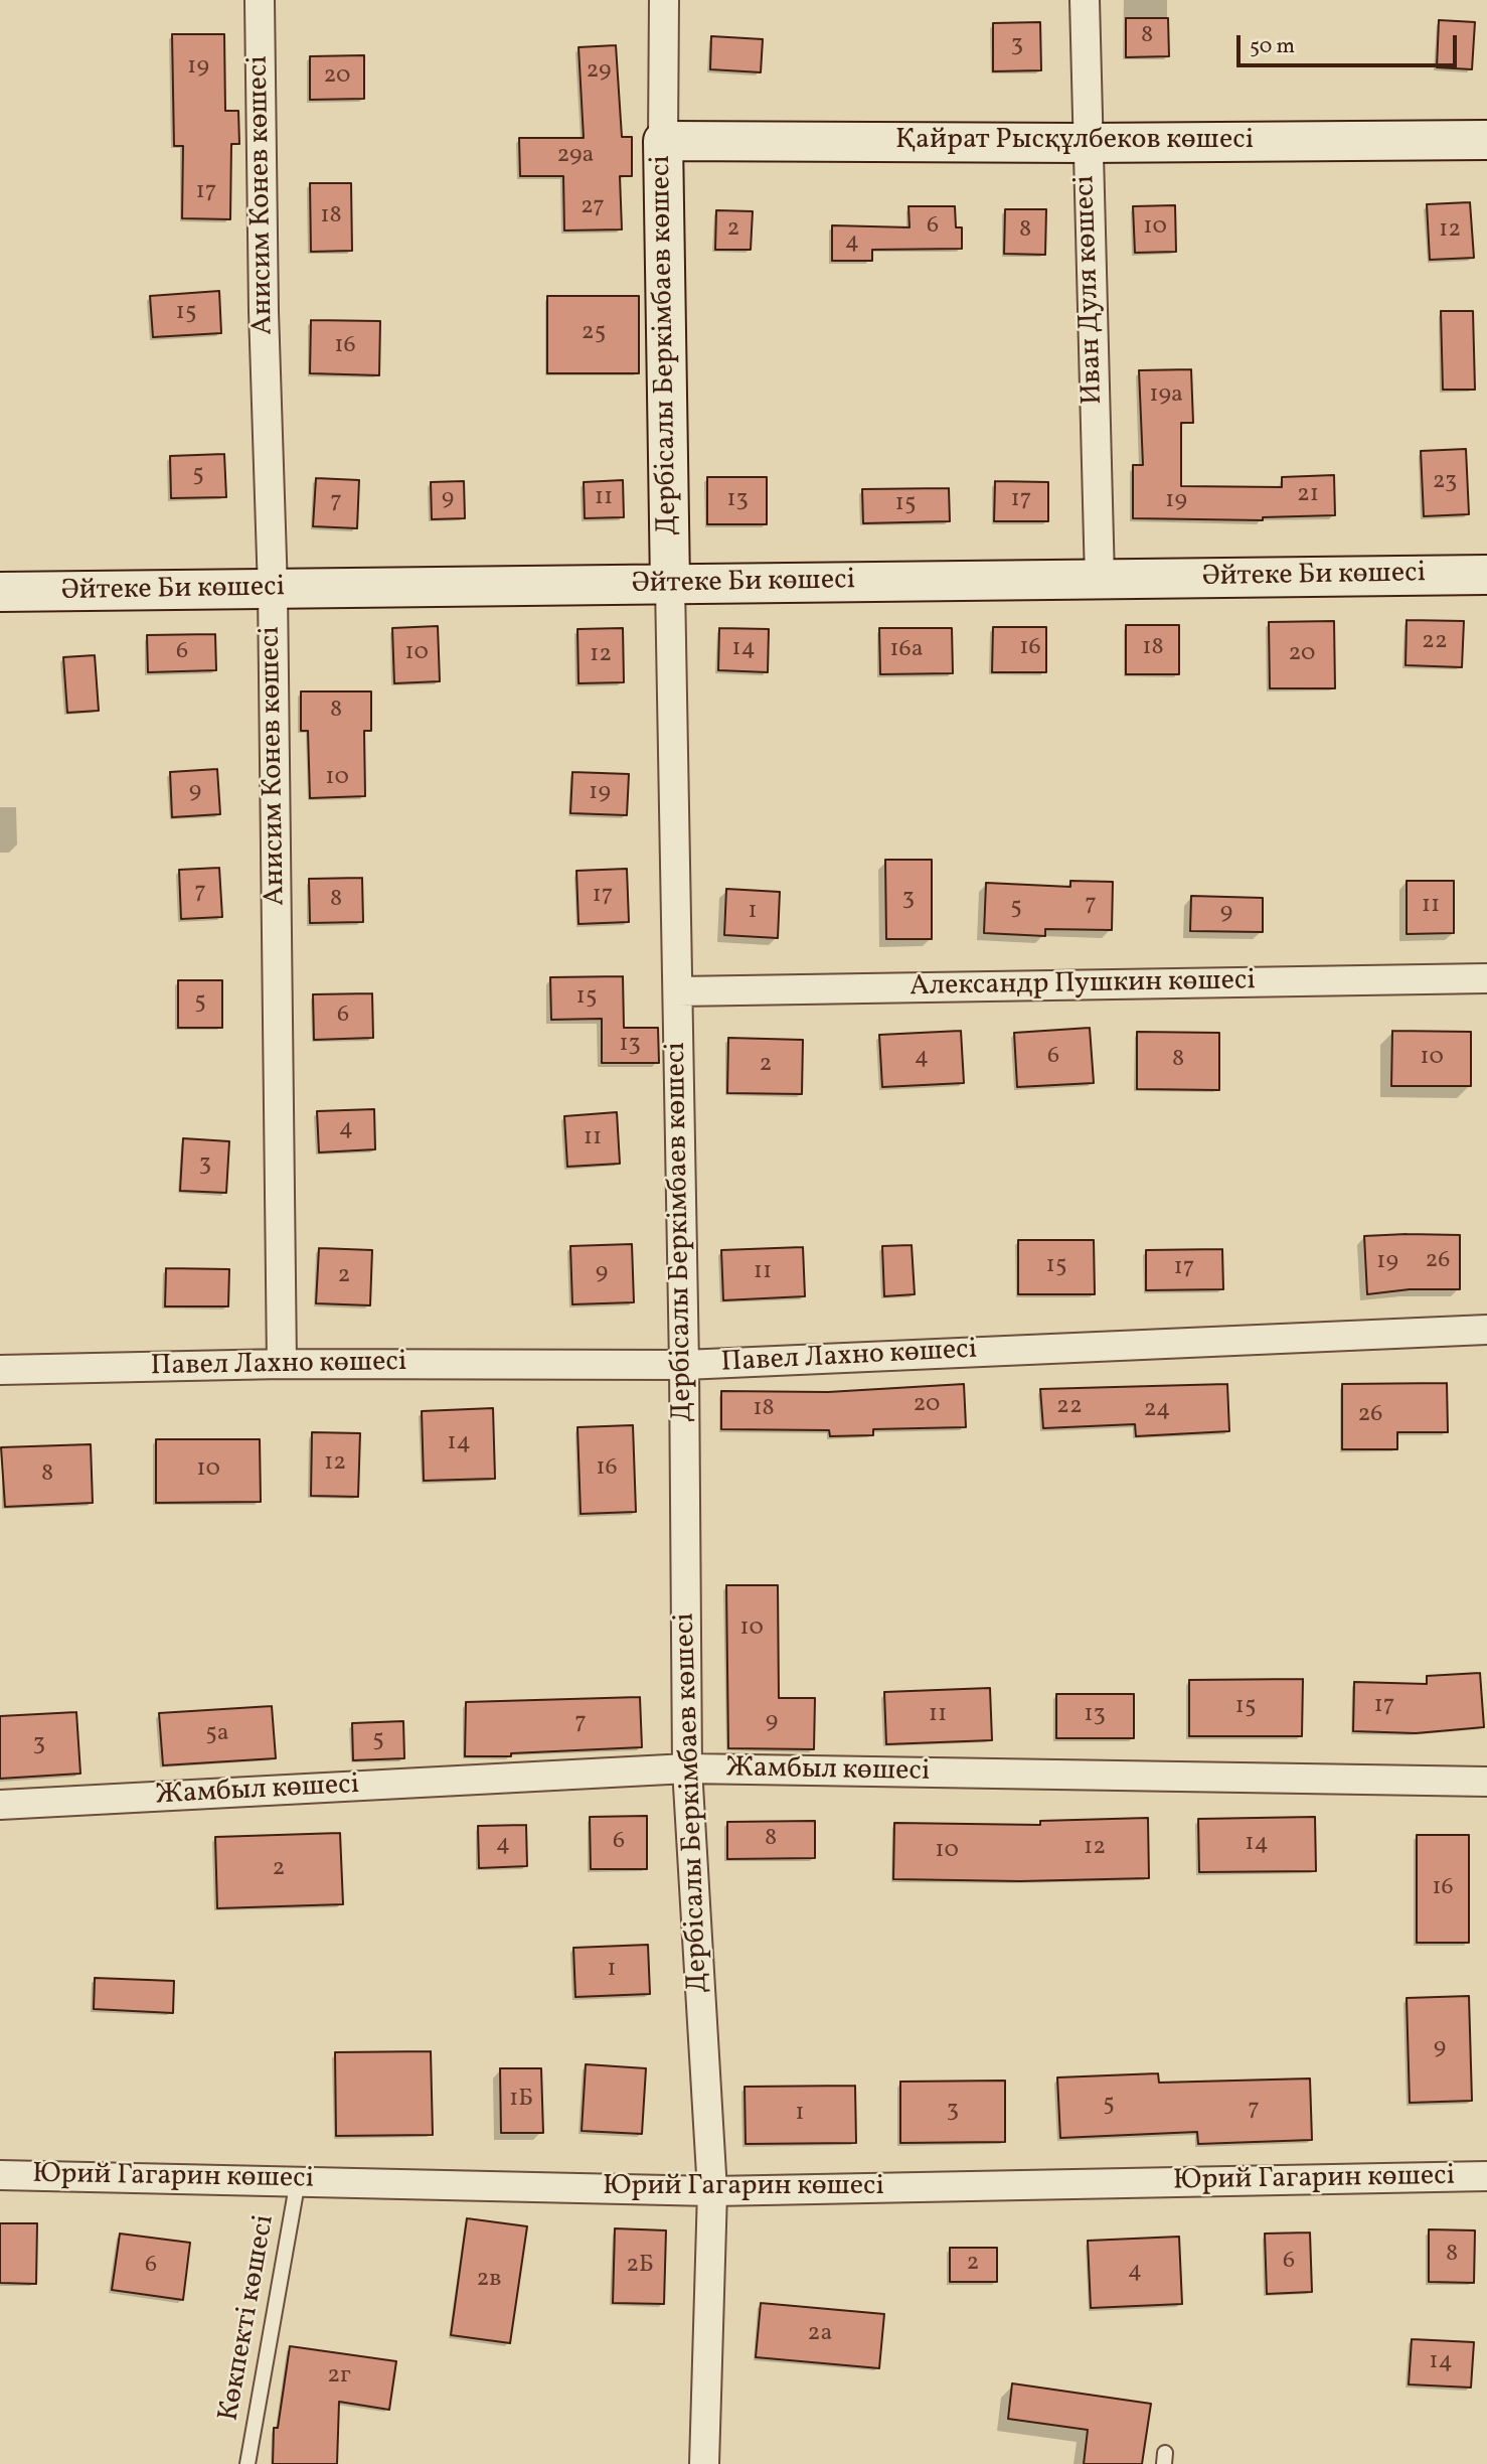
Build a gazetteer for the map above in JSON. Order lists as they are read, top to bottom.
{
  "streets": {
    "main road": ["Қайрат Рысқұлбеков көшесі", "Дербісалы Беркімбаев көшесі", "Әйтеке Би көшесі"],
    "street": [
      "Анисим Конев көшесі",
      "Иван Дуля көшесі",
      "Александр Пушкин көшесі",
      "Павел Лахно көшесі",
      "Жамбыл көшесі",
      "Юрий Гагарин көшесі"
    ],
    "lane": ["Көкпекті көшесі"]
  },
  "crossings": [
    ["Қайрат Рысқұлбеков көшесі", "Иван Дуля көшесі"],
    ["Қайрат Рысқұлбеков көшесі", "Дербісалы Беркімбаев көшесі"],
    ["Анисим Конев көшесі", "Әйтеке Би көшесі"],
    ["Анисим Конев көшесі", "Павел Лахно көшесі"],
    ["Иван Дуля көшесі", "Әйтеке Би көшесі"],
    ["Дербісалы Беркімбаев көшесі", "Әйтеке Би көшесі"],
    ["Дербісалы Беркімбаев көшесі", "Александр Пушкин көшесі"],
    ["Дербісалы Беркімбаев көшесі", "Павел Лахно көшесі"],
    ["Дербісалы Беркімбаев көшесі", "Жамбыл көшесі"],
    ["Дербісалы Беркімбаев көшесі", "Юрий Гагарин көшесі"],
    ["Юрий Гагарин көшесі", "Көкпекті көшесі"]
  ],
  "house_numbers": [
    "8",
    "3",
    "19",
    "29",
    "20",
    "29а",
    "17",
    "27",
    "18",
    "6",
    "10",
    "2",
    "8",
    "12",
    "4",
    "15",
    "25",
    "16",
    "19а",
    "5",
    "23",
    "21",
    "11",
    "9",
    "13",
    "17",
    "19",
    "7",
    "15",
    "22",
    "16",
    "18",
    "14",
    "16а",
    "6",
    "10",
    "20",
    "12",
    "8",
    "10",
    "9",
    "19",
    "7",
    "17",
    "3",
    "8",
    "7",
    "11",
    "5",
    "1",
    "9",
    "15",
    "5",
    "6",
    "13",
    "6",
    "4",
    "10",
    "8",
    "2",
    "4",
    "11",
    "3",
    "26",
    "19",
    "15",
    "17",
    "11",
    "9",
    "2",
    "20",
    "22",
    "18",
    "24",
    "26",
    "14",
    "12",
    "16",
    "10",
    "8",
    "10",
    "17",
    "15",
    "11",
    "13",
    "9",
    "7",
    "5а",
    "5",
    "3",
    "8",
    "6",
    "14",
    "4",
    "12",
    "10",
    "2",
    "16",
    "1",
    "9",
    "1Б",
    "5",
    "7",
    "3",
    "1",
    "8",
    "6",
    "2",
    "6",
    "2Б",
    "4",
    "2в",
    "2а",
    "14",
    "2г"
  ],
  "scale_bar": "50 m"
}
